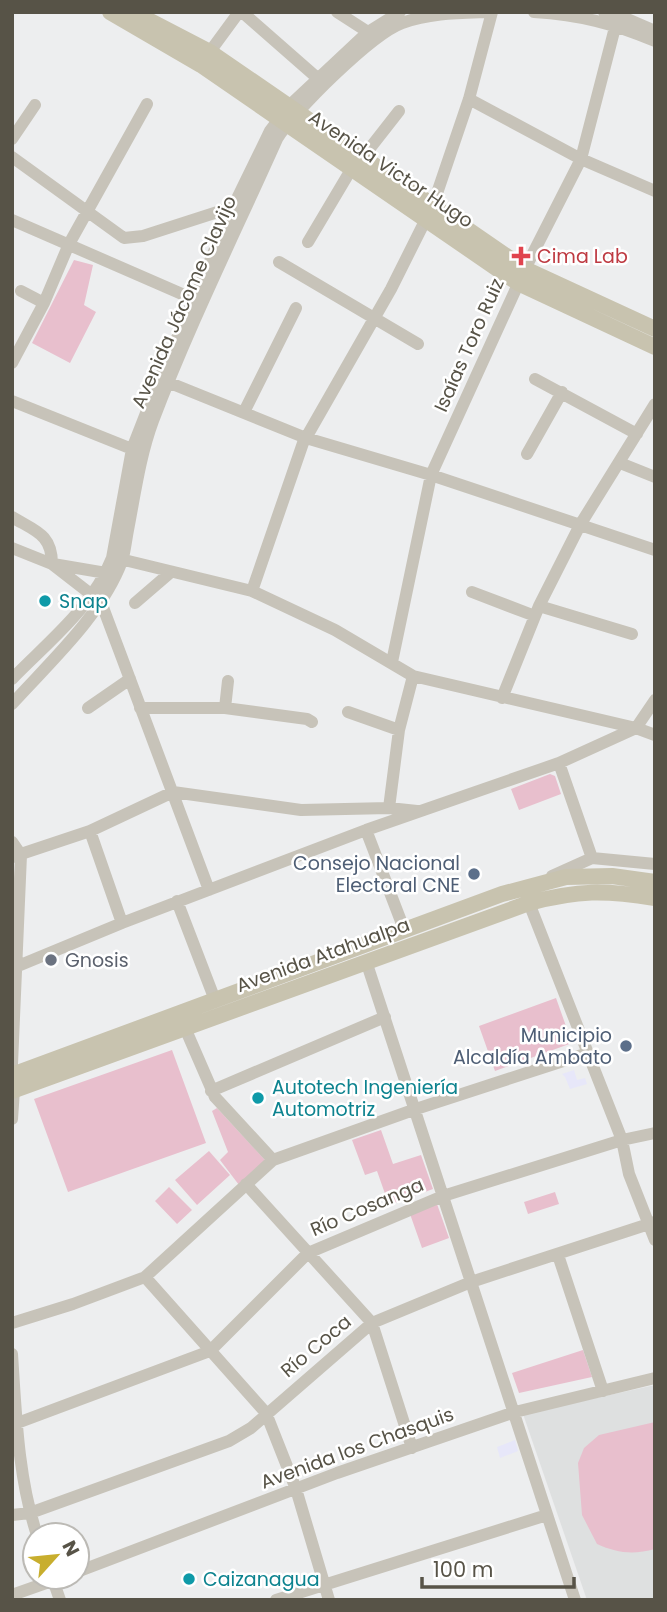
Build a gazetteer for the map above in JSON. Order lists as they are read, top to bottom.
{
  "streets": {
    "main road": ["Avenida Victor Hugo", "Avenida Atahualpa"],
    "street": [
      "Avenida Jácome Clavijo",
      "Isaías Toro Ruiz",
      "Río Cosanga",
      "Río Coca",
      "Avenida los Chasquis"
    ]
  },
  "crossings": [
    ["Avenida Victor Hugo", "Avenida Jácome Clavijo"],
    ["Avenida Victor Hugo", "Isaías Toro Ruiz"]
  ],
  "places": {
    "health": ["Cima Lab"],
    "other": [
      "Snap",
      "Consejo Nacional Electoral CNE",
      "Gnosis",
      "Municipio Alcaldía Ambato",
      "Autotech Ingeniería Automotriz",
      "Caizanagua"
    ]
  },
  "scale_bar": "100 m",
  "north": "top right"
}
